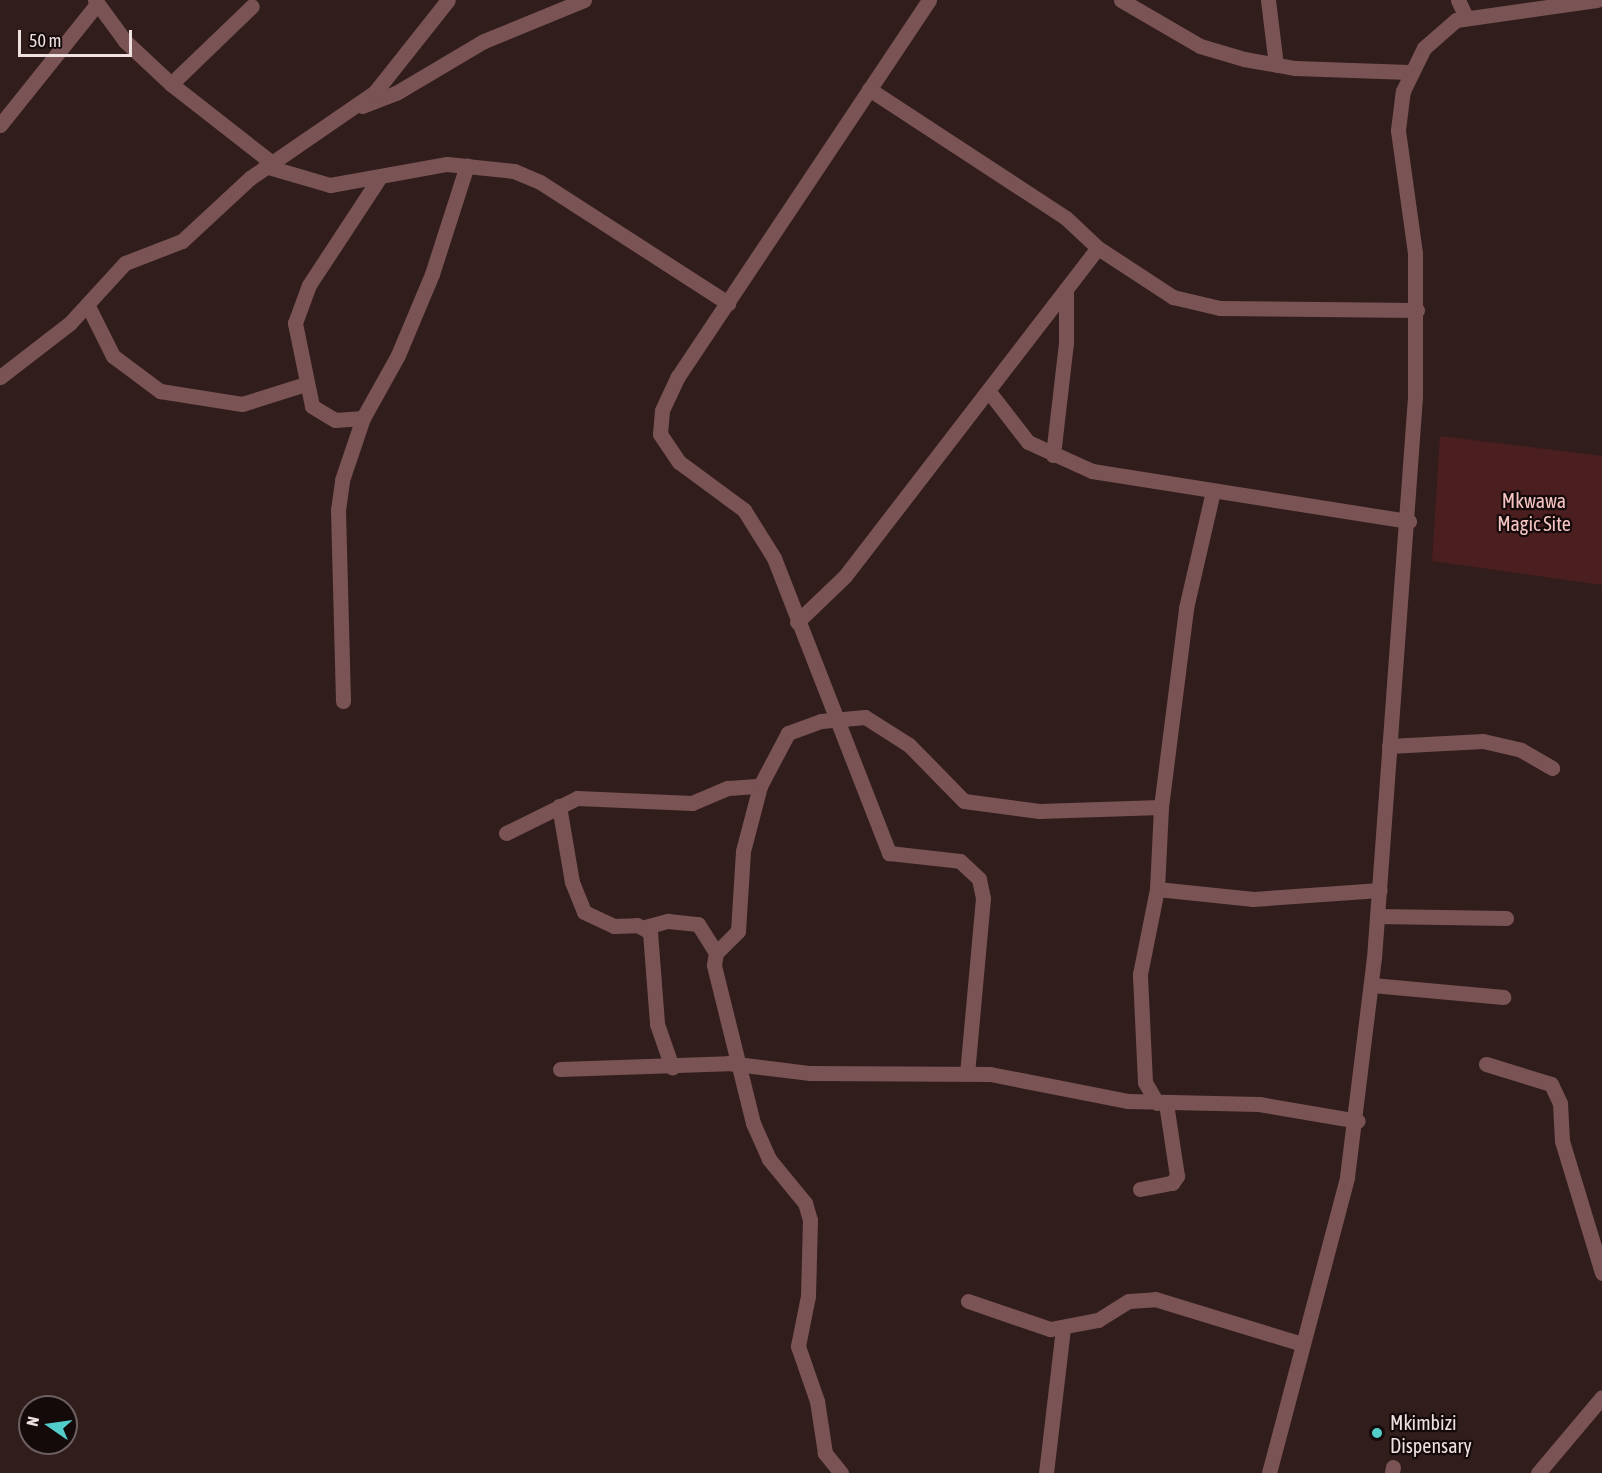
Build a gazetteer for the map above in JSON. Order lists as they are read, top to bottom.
{
  "parks": ["Mkwawa Magic Site"],
  "places": ["Mkimbizi Dispensary"],
  "scale_bar": "50 m",
  "north": "left"
}
